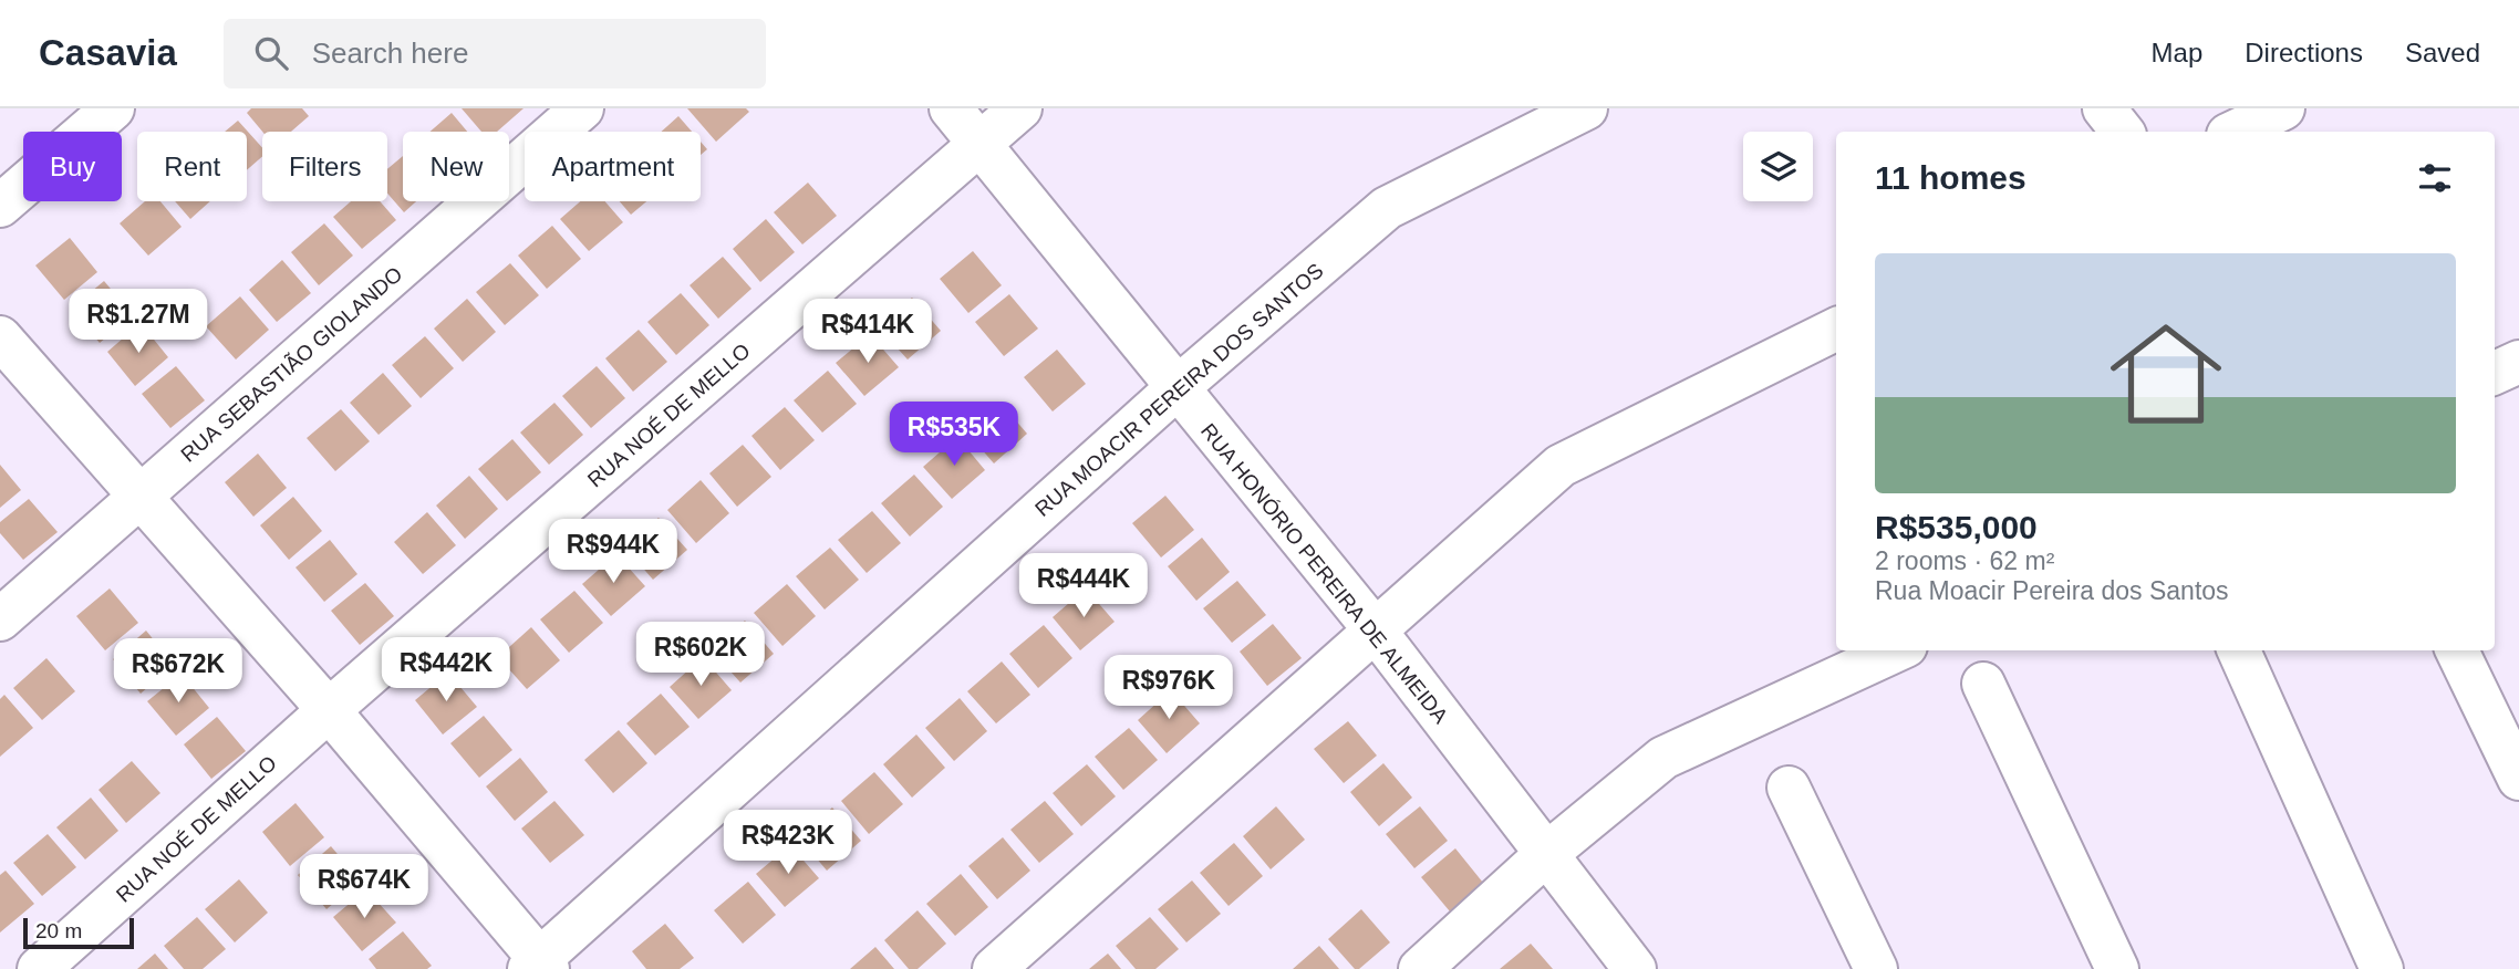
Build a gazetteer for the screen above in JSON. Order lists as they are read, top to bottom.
{
  "streets": {
    "street": [
      "RUA SEBASTIÃO GIOLANDO",
      "RUA MOACIR PEREIRA DOS SANTOS",
      "RUA NOÉ DE MELLO",
      "RUA HONÓRIO PEREIRA DE ALMEIDA"
    ]
  },
  "crossings": [
    ["RUA MOACIR PEREIRA DOS SANTOS", "RUA HONÓRIO PEREIRA DE ALMEIDA"],
    ["RUA NOÉ DE MELLO", "RUA HONÓRIO PEREIRA DE ALMEIDA"]
  ],
  "scale_bar": "20 m",
  "page": {
    "header": "Casavia",
    "search": "Search here",
    "nav": ["Map", "Directions", "Saved"],
    "chip": [
      "Buy",
      "Rent",
      "Filters",
      "New",
      "Apartment"
    ],
    "heading": "11 homes",
    "list": [
      {
        "name": "R$535,000",
        "note": "2 rooms · 62 m² · Rua Moacir Pereira dos Santos"
      }
    ],
    "price": [
      "R$1.27M",
      "R$414K",
      "R$535K",
      "R$944K",
      "R$444K",
      "R$602K",
      "R$442K",
      "R$672K",
      "R$976K",
      "R$423K",
      "R$674K"
    ],
    "scale": "20 m"
  }
}
